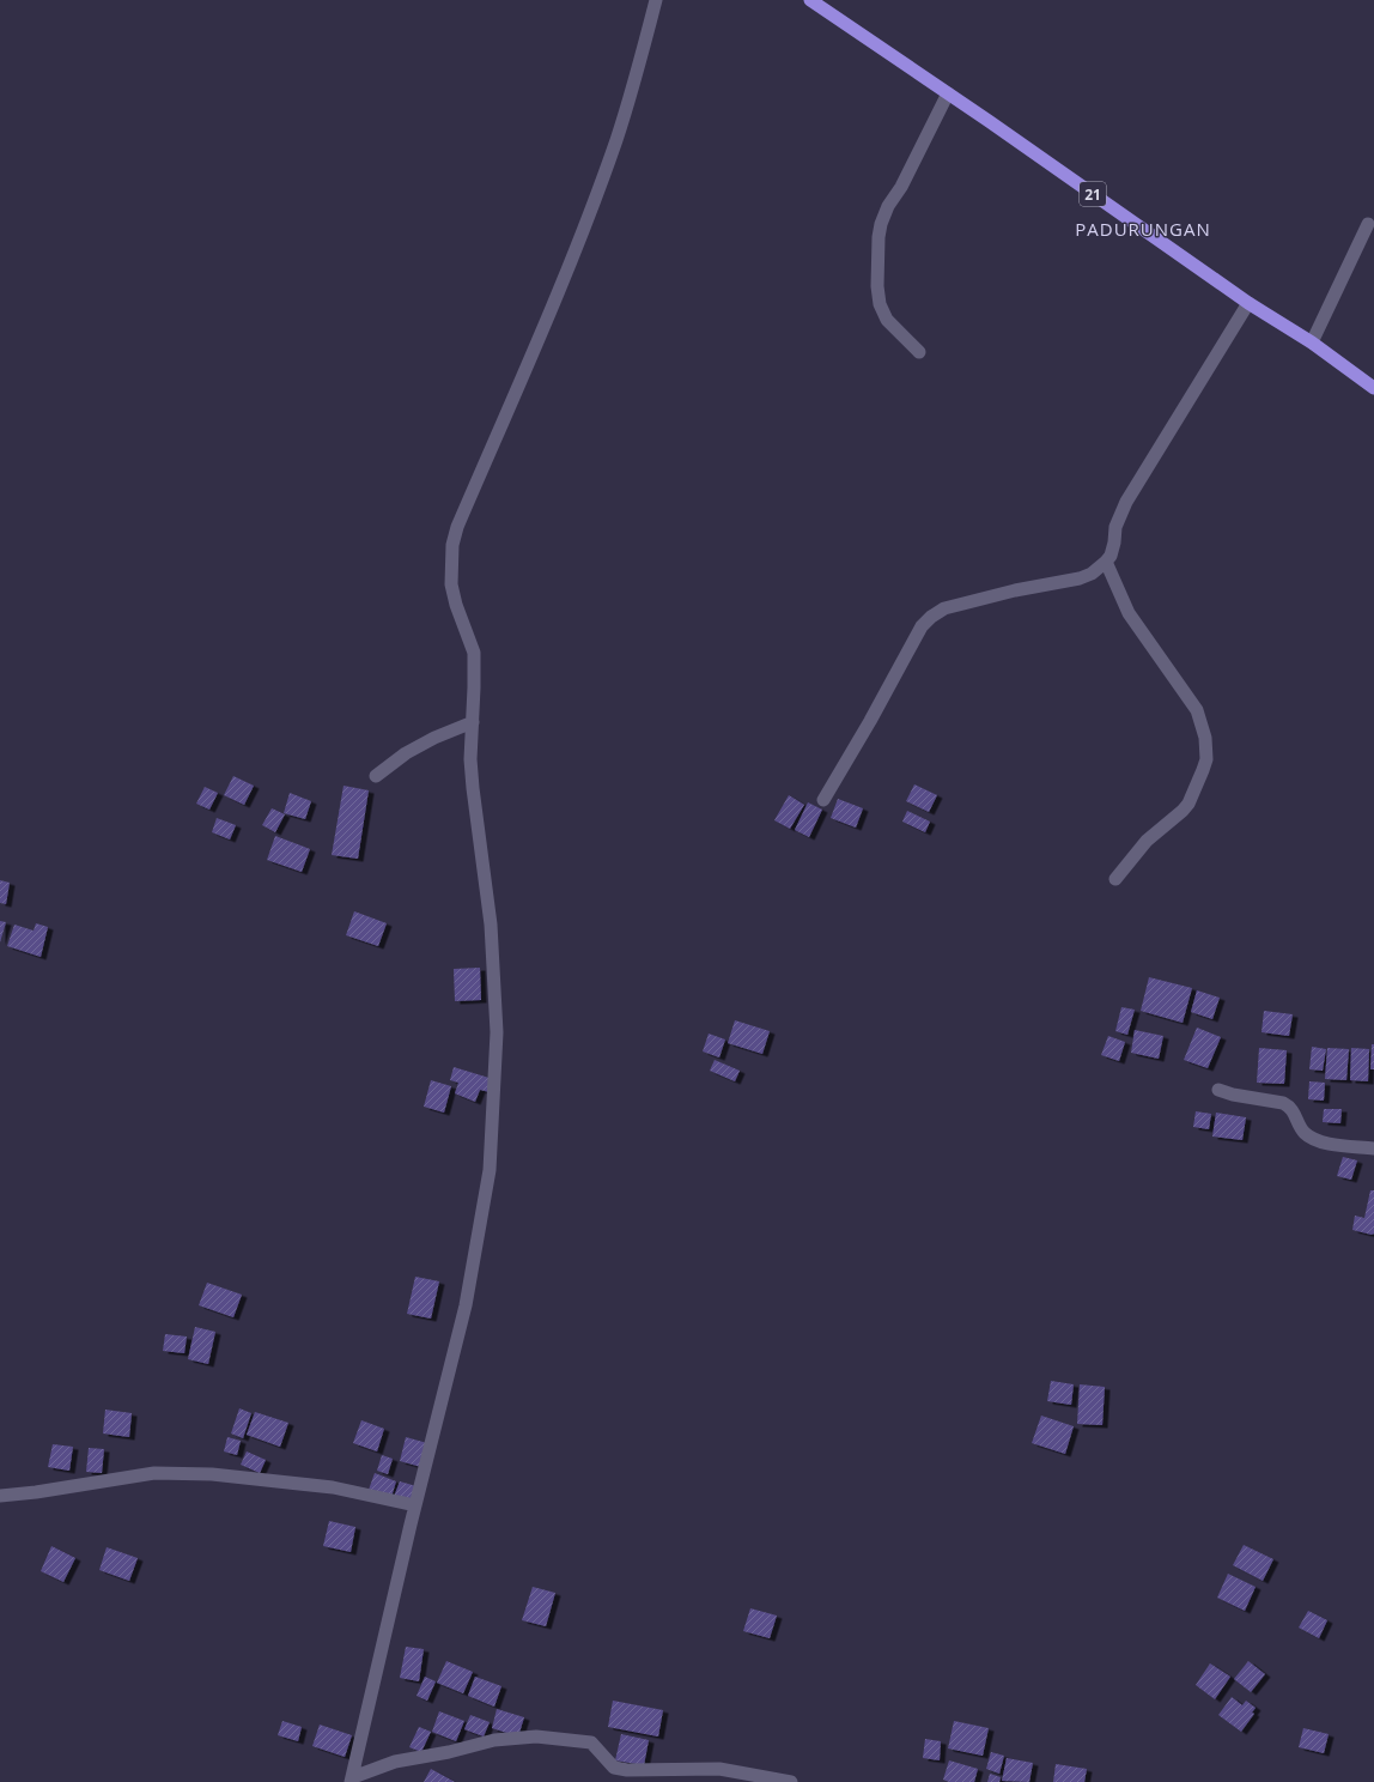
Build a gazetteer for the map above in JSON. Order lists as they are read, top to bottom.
{
  "streets": {
    "highway": ["21"]
  },
  "districts": ["PADURUNGAN"]
}
